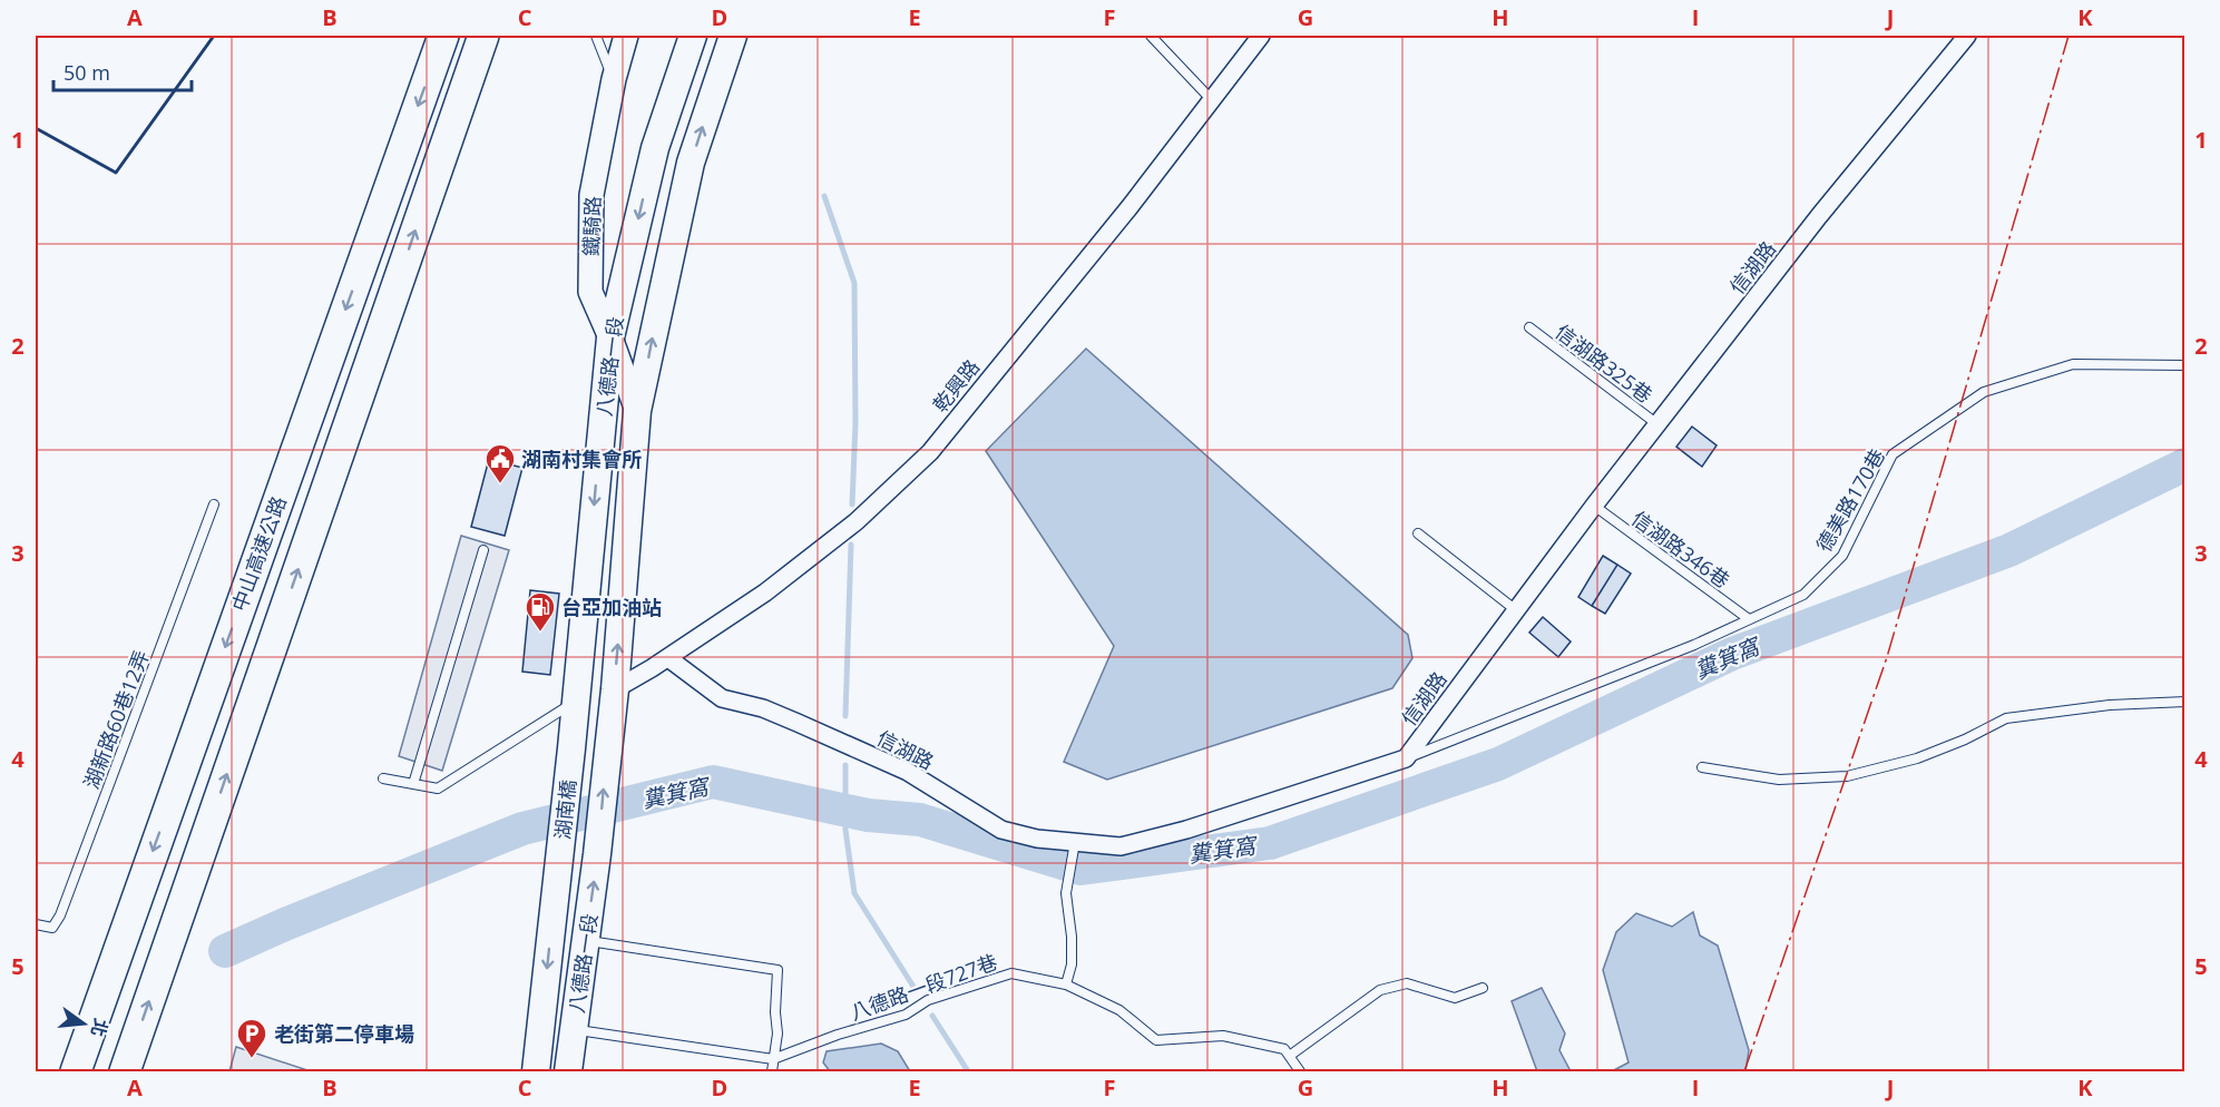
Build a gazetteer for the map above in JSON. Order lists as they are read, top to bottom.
{
  "streets": {
    "highway": ["中山高速公路"],
    "main road": ["鐵騎路", "八德路一段", "湖南橋"],
    "street": ["信湖路", "乾興路"],
    "lane": [
      "信湖路325巷",
      "德美路170巷",
      "信湖路346巷",
      "湖新路60巷12弄",
      "八德路一段727巷"
    ]
  },
  "crossings": [
    ["鐵騎路", "八德路一段"],
    ["信湖路", "信湖路325巷"],
    ["信湖路", "乾興路"],
    ["信湖路", "德美路170巷"],
    ["信湖路", "信湖路346巷"],
    ["八德路一段", "乾興路"],
    ["八德路一段", "湖南橋"],
    ["八德路一段", "八德路一段727巷"],
    ["德美路170巷", "信湖路346巷"]
  ],
  "water": ["糞箕窩"],
  "places": {
    "public building": ["湖南村集會所"],
    "fuel station": ["台亞加油站"],
    "parking": ["老街第二停車場"]
  },
  "scale_bar": "50 m",
  "north": "right",
  "grid": {
    "columns": [
      "A",
      "B",
      "C",
      "D",
      "E",
      "F",
      "G",
      "H",
      "I",
      "J",
      "K"
    ],
    "rows": [
      "1",
      "2",
      "3",
      "4",
      "5"
    ]
  }
}
